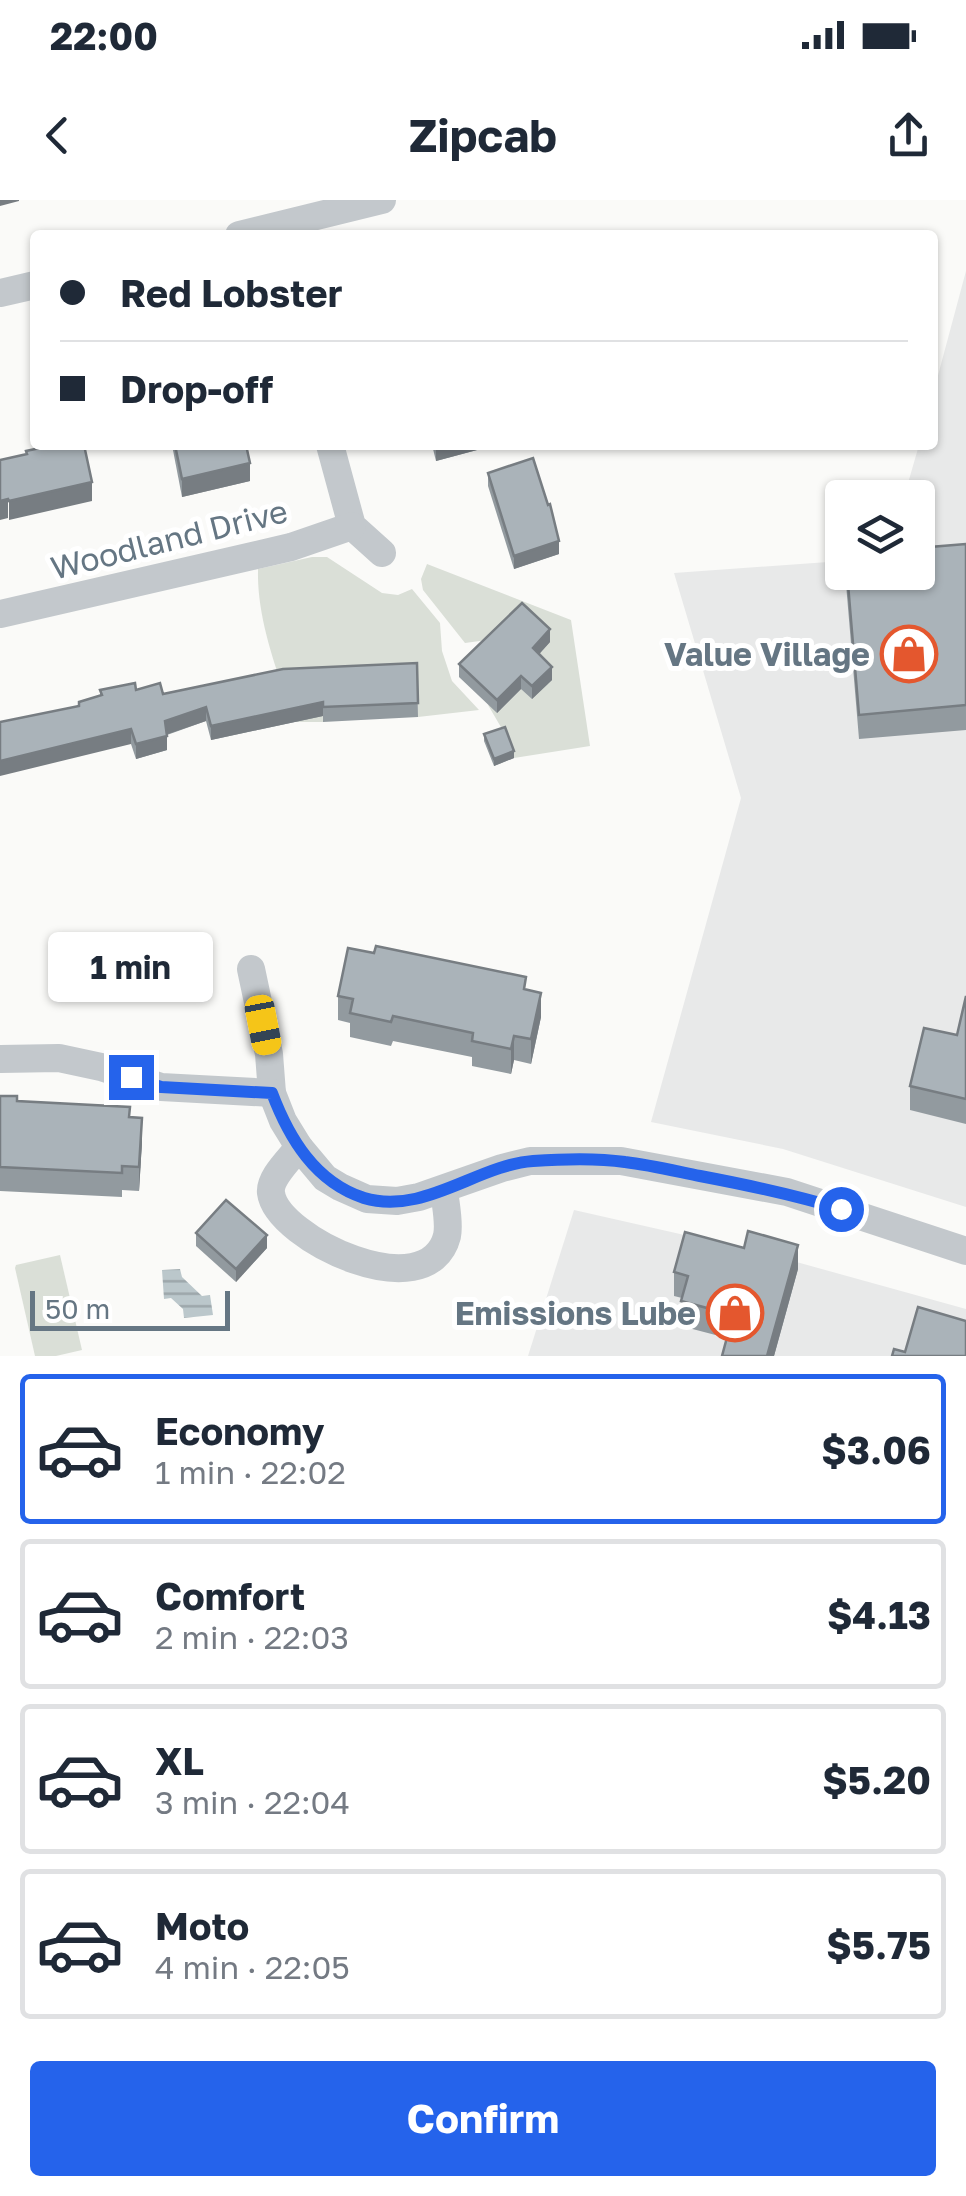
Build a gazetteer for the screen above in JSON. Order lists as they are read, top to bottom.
{
  "streets": {
    "street": ["Woodland Drive"]
  },
  "places": {
    "shop": ["Value Village", "Emissions Lube"]
  },
  "scale_bar": "50 m",
  "page": {
    "status": "22:00",
    "header": "Zipcab",
    "banner": ["Red Lobster", "Drop-off"],
    "bubble": "1 min",
    "scale": "50 m",
    "list": [
      {
        "name": "Economy",
        "note": "1 min · 22:02",
        "value": "$3.06"
      },
      {
        "name": "Comfort",
        "note": "2 min · 22:03",
        "value": "$4.13"
      },
      {
        "name": "XL",
        "note": "3 min · 22:04",
        "value": "$5.20"
      },
      {
        "name": "Moto",
        "note": "4 min · 22:05",
        "value": "$5.75"
      }
    ],
    "buttons": "Confirm"
  }
}
